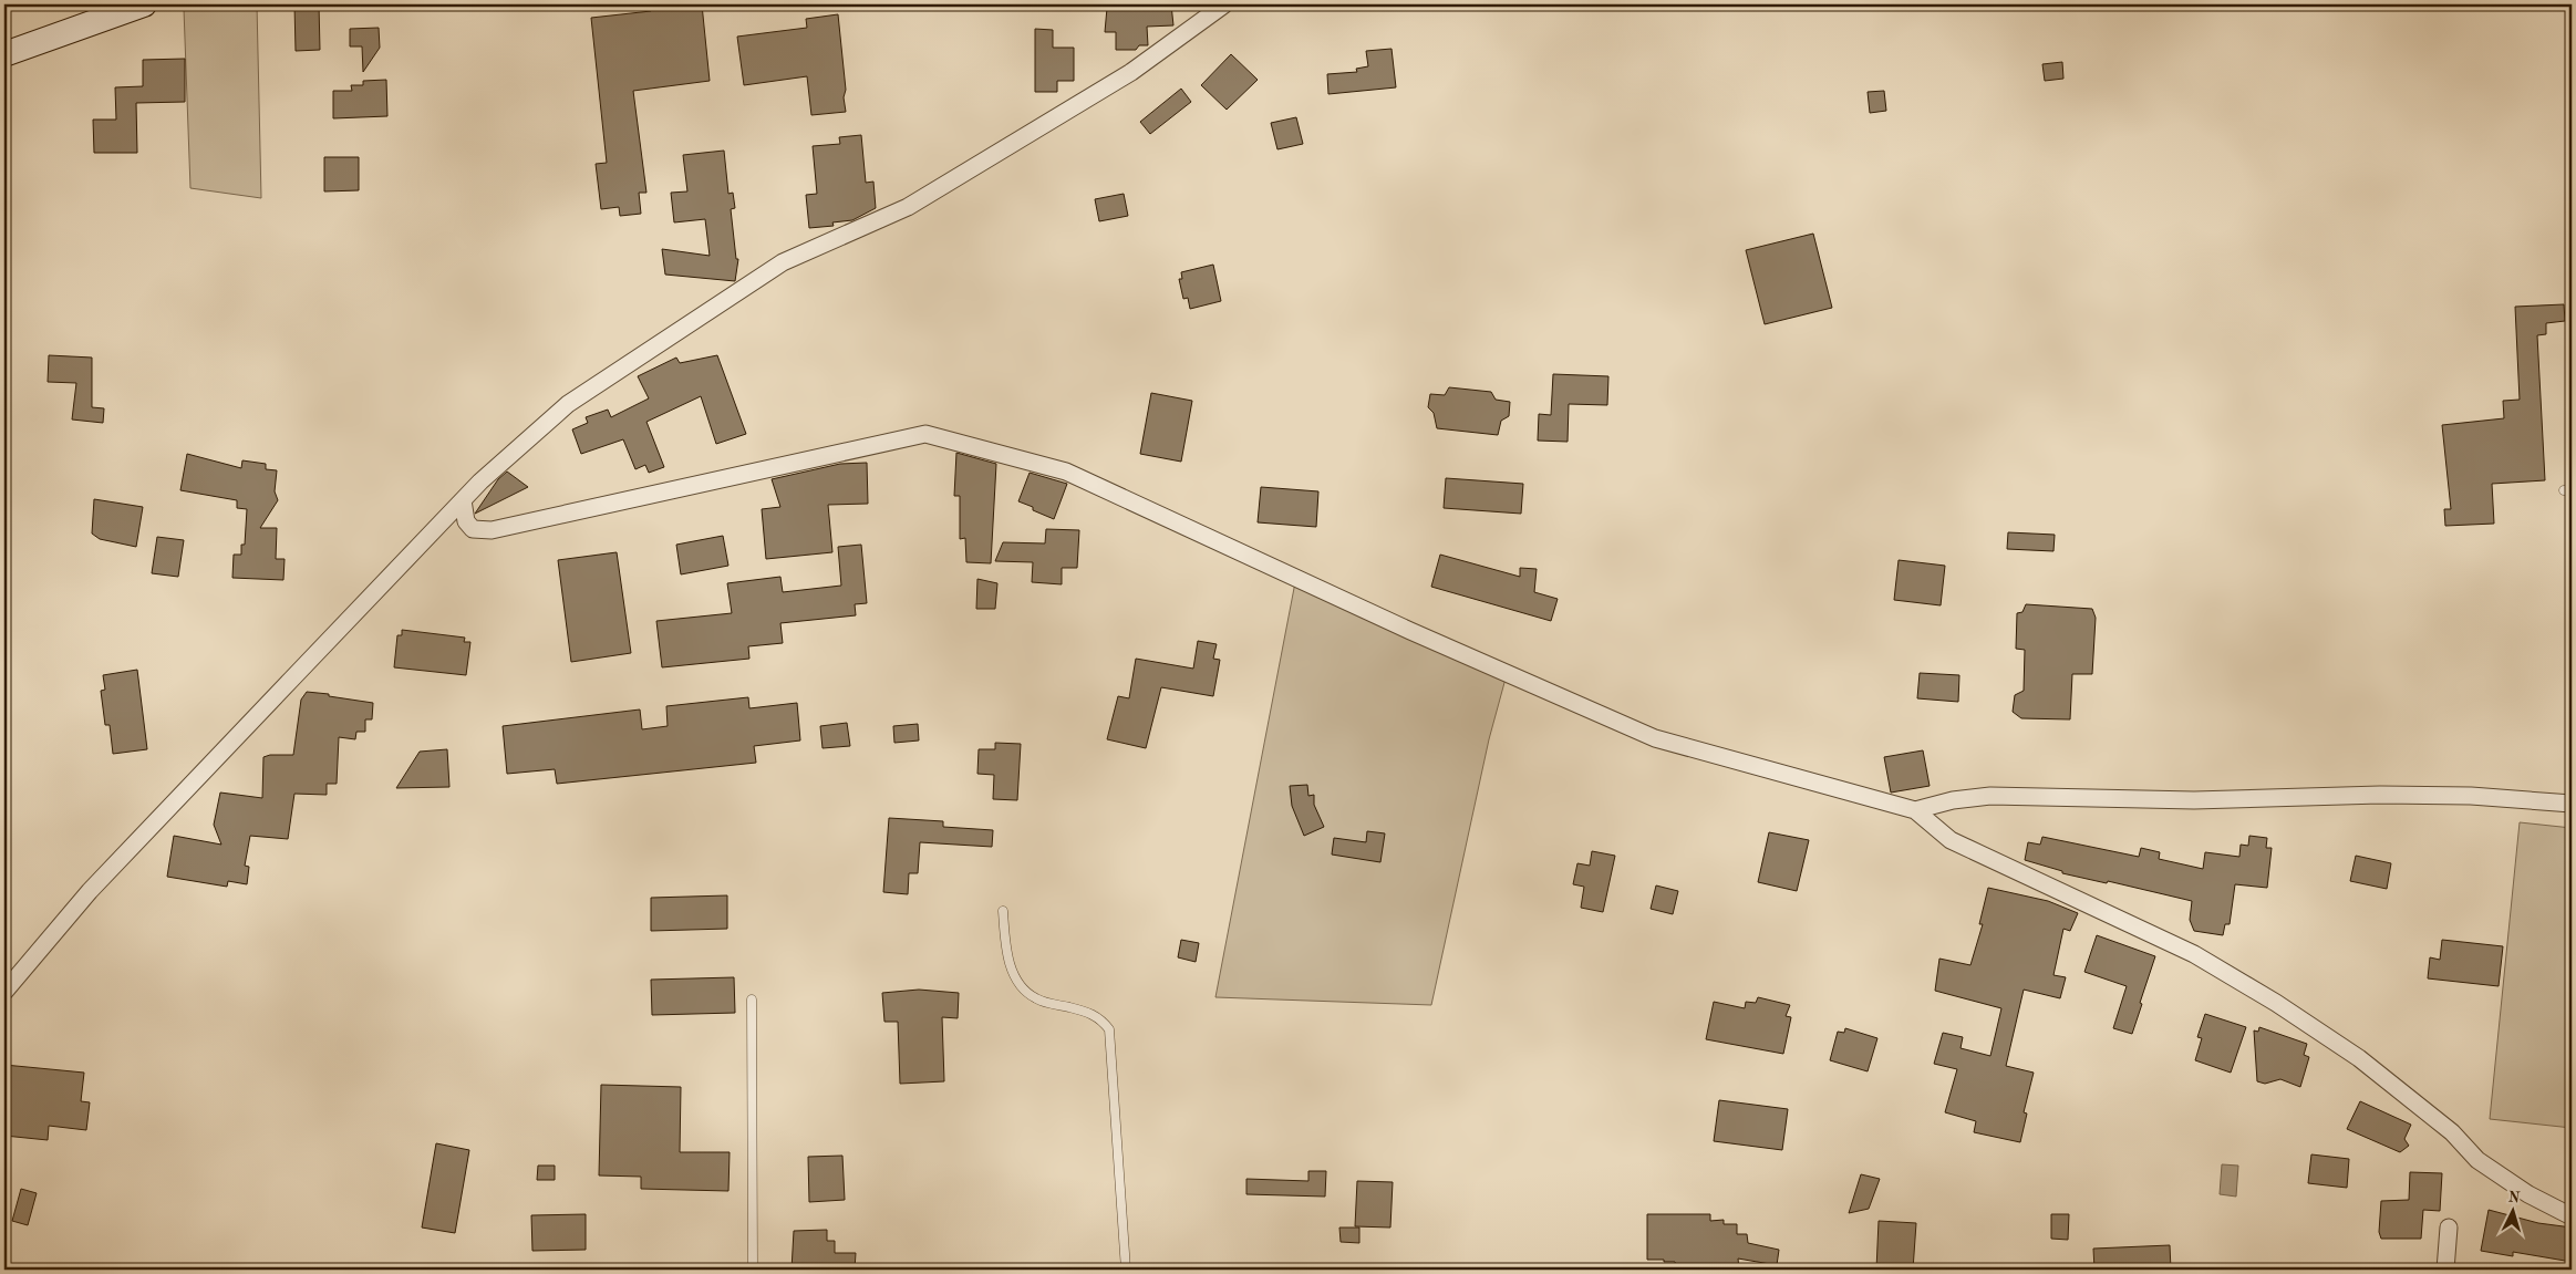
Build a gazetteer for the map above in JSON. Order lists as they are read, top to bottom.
{
  "north": "top"
}
